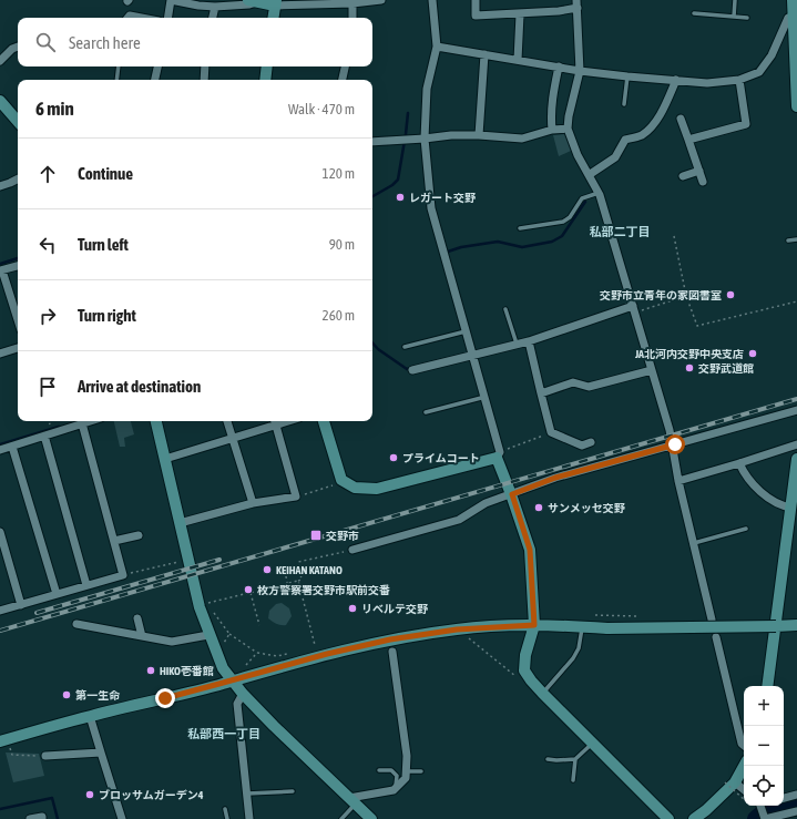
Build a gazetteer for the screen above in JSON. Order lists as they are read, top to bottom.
{
  "districts": ["私部二丁目", "私部西一丁目"],
  "places": {
    "other": [
      "レガート交野",
      "交野市立青年の家図書室",
      "JA北河内交野中央支店",
      "交野武道館",
      "プライムコート",
      "サンメッセ交野",
      "KEIHAN KATANO",
      "枚方警察署交野市駅前交番",
      "リベルテ交野",
      "HIKO壱番館",
      "第一生命",
      "ブロッサムガーデン4"
    ],
    "transit": ["交野市"]
  },
  "page": {
    "search": "Search here",
    "heading": ["6 min", "Walk · 470 m"],
    "list": [
      ["Continue", "120 m"],
      ["Turn left", "90 m"],
      ["Turn right", "260 m"],
      "Arrive at destination"
    ],
    "map_buttons": ["+", "−"]
  }
}
